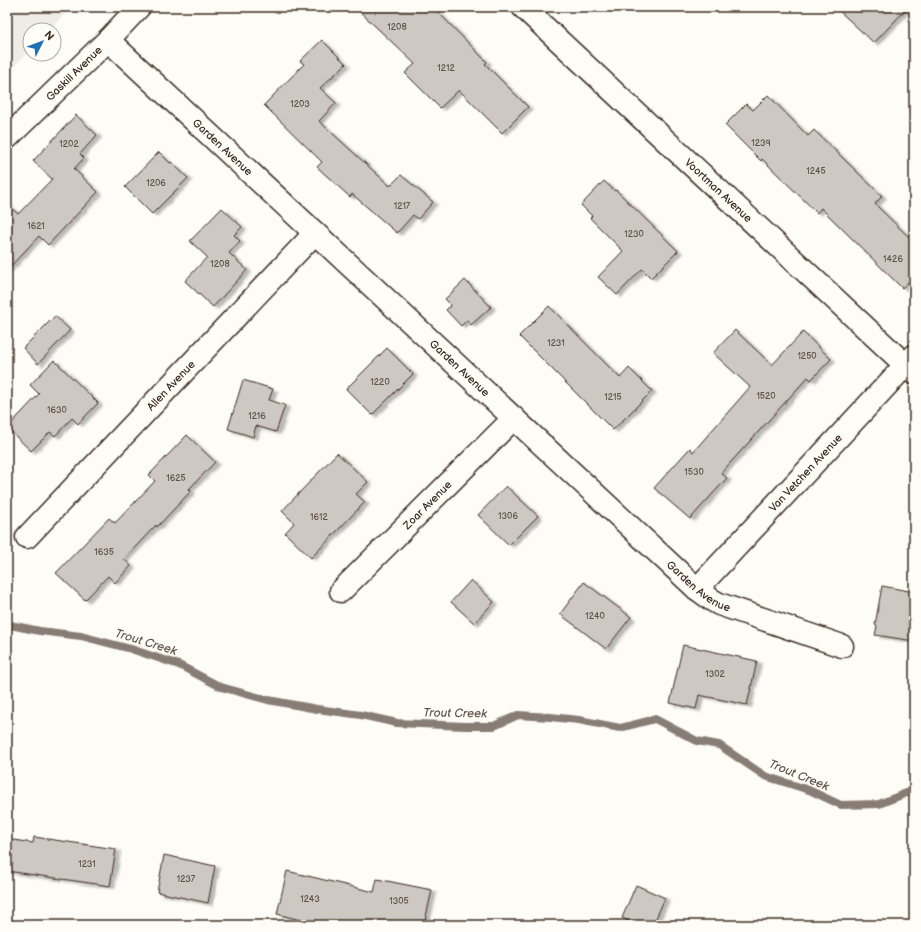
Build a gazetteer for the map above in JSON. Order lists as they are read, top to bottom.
{
  "streets": {
    "street": [
      "Gaskill Avenue",
      "Garden Avenue",
      "Voortman Avenue",
      "Allen Avenue",
      "Van Vetchen Avenue",
      "Zoar Avenue"
    ]
  },
  "crossings": [
    ["Gaskill Avenue", "Garden Avenue"],
    ["Garden Avenue", "Allen Avenue"],
    ["Garden Avenue", "Van Vetchen Avenue"],
    ["Garden Avenue", "Zoar Avenue"],
    ["Voortman Avenue", "Van Vetchen Avenue"]
  ],
  "water": ["Trout Creek"],
  "house_numbers": [
    "1208",
    "1212",
    "1203",
    "1239",
    "1202",
    "1245",
    "1206",
    "1217",
    "1621",
    "1230",
    "1426",
    "1208",
    "1231",
    "1250",
    "1220",
    "1520",
    "1215",
    "1630",
    "1216",
    "1530",
    "1625",
    "1306",
    "1612",
    "1635",
    "1240",
    "1302",
    "1231",
    "1237",
    "1243",
    "1305"
  ],
  "north": "top right"
}
